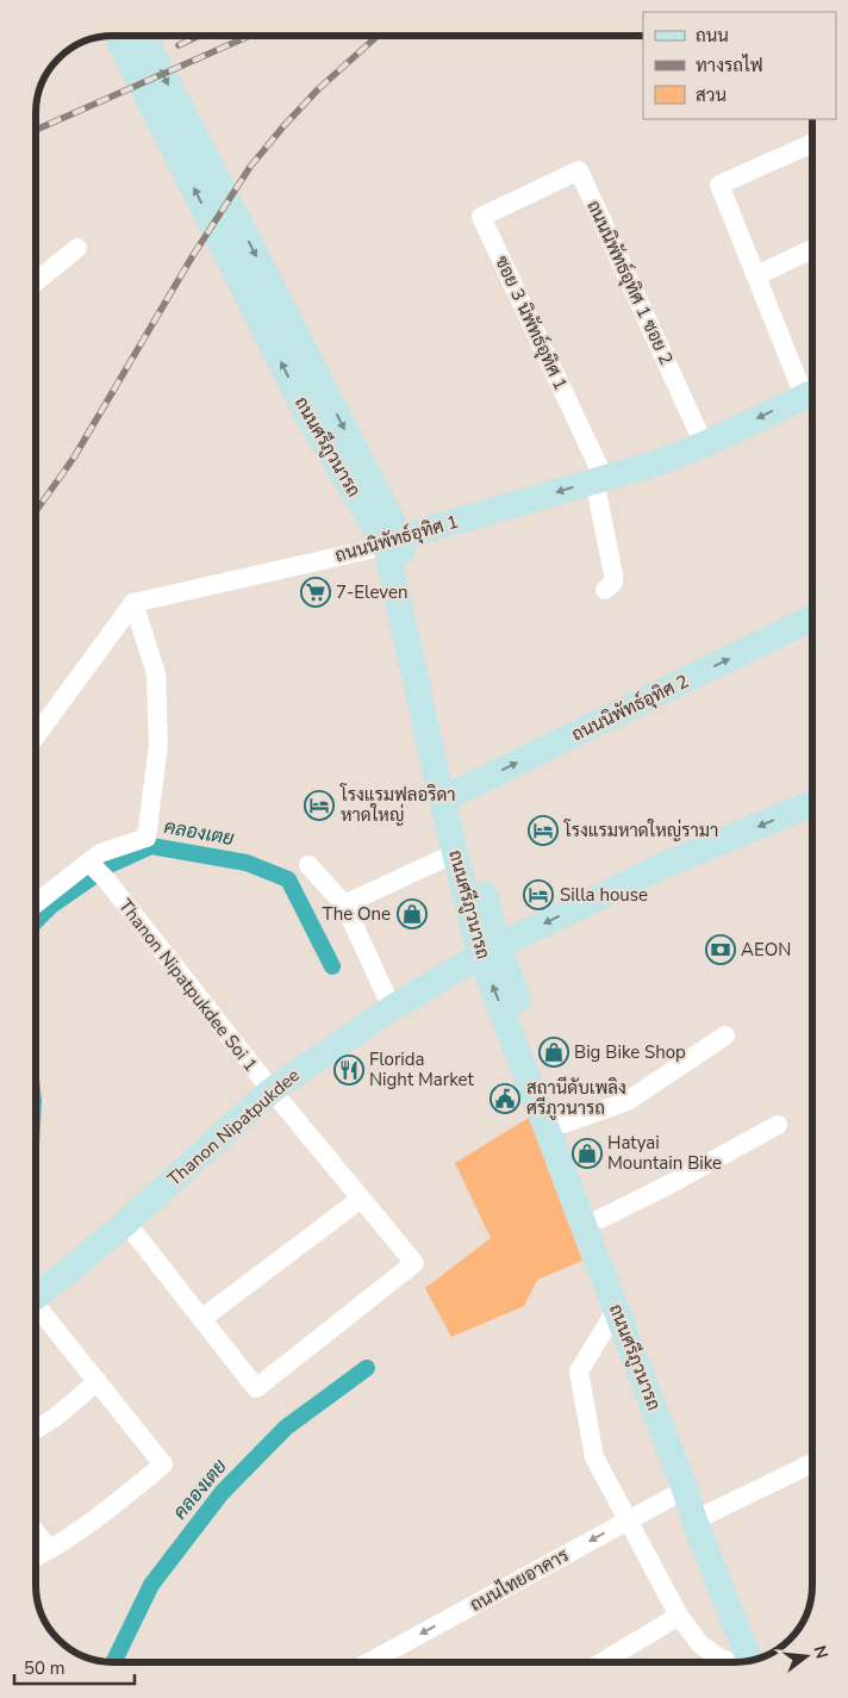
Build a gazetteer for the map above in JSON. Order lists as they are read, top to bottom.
{
  "streets": {
    "main road": [
      "ถนนศรีภูวนารถ",
      "ถนนนิพัทธ์อุทิศ 1",
      "ถนนนิพัทธ์อุทิศ 2",
      "Thanon Nipatpukdee"
    ],
    "street": [
      "ถนนนิพัทธ์อุทิศ 1 ซอย 2",
      "ซอย 3 นิพัทธ์อุทิศ 1",
      "Thanon Nipatpukdee Soi 1",
      "ถนนไทยอาคาร"
    ]
  },
  "crossings": [
    ["ถนนนิพัทธ์อุทิศ 1 ซอย 2", "ซอย 3 นิพัทธ์อุทิศ 1"],
    ["ถนนนิพัทธ์อุทิศ 1 ซอย 2", "ถนนนิพัทธ์อุทิศ 1"],
    ["ซอย 3 นิพัทธ์อุทิศ 1", "ถนนนิพัทธ์อุทิศ 1"],
    ["ถนนศรีภูวนารถ", "ถนนนิพัทธ์อุทิศ 1"],
    ["ถนนศรีภูวนารถ", "ถนนนิพัทธ์อุทิศ 2"],
    ["ถนนศรีภูวนารถ", "Thanon Nipatpukdee"],
    ["ถนนศรีภูวนารถ", "ถนนไทยอาคาร"],
    ["Thanon Nipatpukdee Soi 1", "Thanon Nipatpukdee"]
  ],
  "one_way": ["ถนนนิพัทธ์อุทิศ 1", "ถนนนิพัทธ์อุทิศ 2", "Thanon Nipatpukdee"],
  "water": ["คลองเตย"],
  "places": {
    "supermarket": ["7-Eleven"],
    "hotel": ["โรงแรมฟลอริดา หาดใหญ่", "โรงแรมหาดใหญ่รามา", "Silla house"],
    "shop": ["The One", "Big Bike Shop", "Hatyai Mountain Bike"],
    "bank": ["AEON"],
    "restaurant": ["Florida Night Market"],
    "public building": ["สถานีดับเพลิง ศรีภูวนารถ"]
  },
  "legend": ["ถนน", "ทางรถไฟ", "สวน"],
  "scale_bar": "50 m",
  "north": "right"
}
